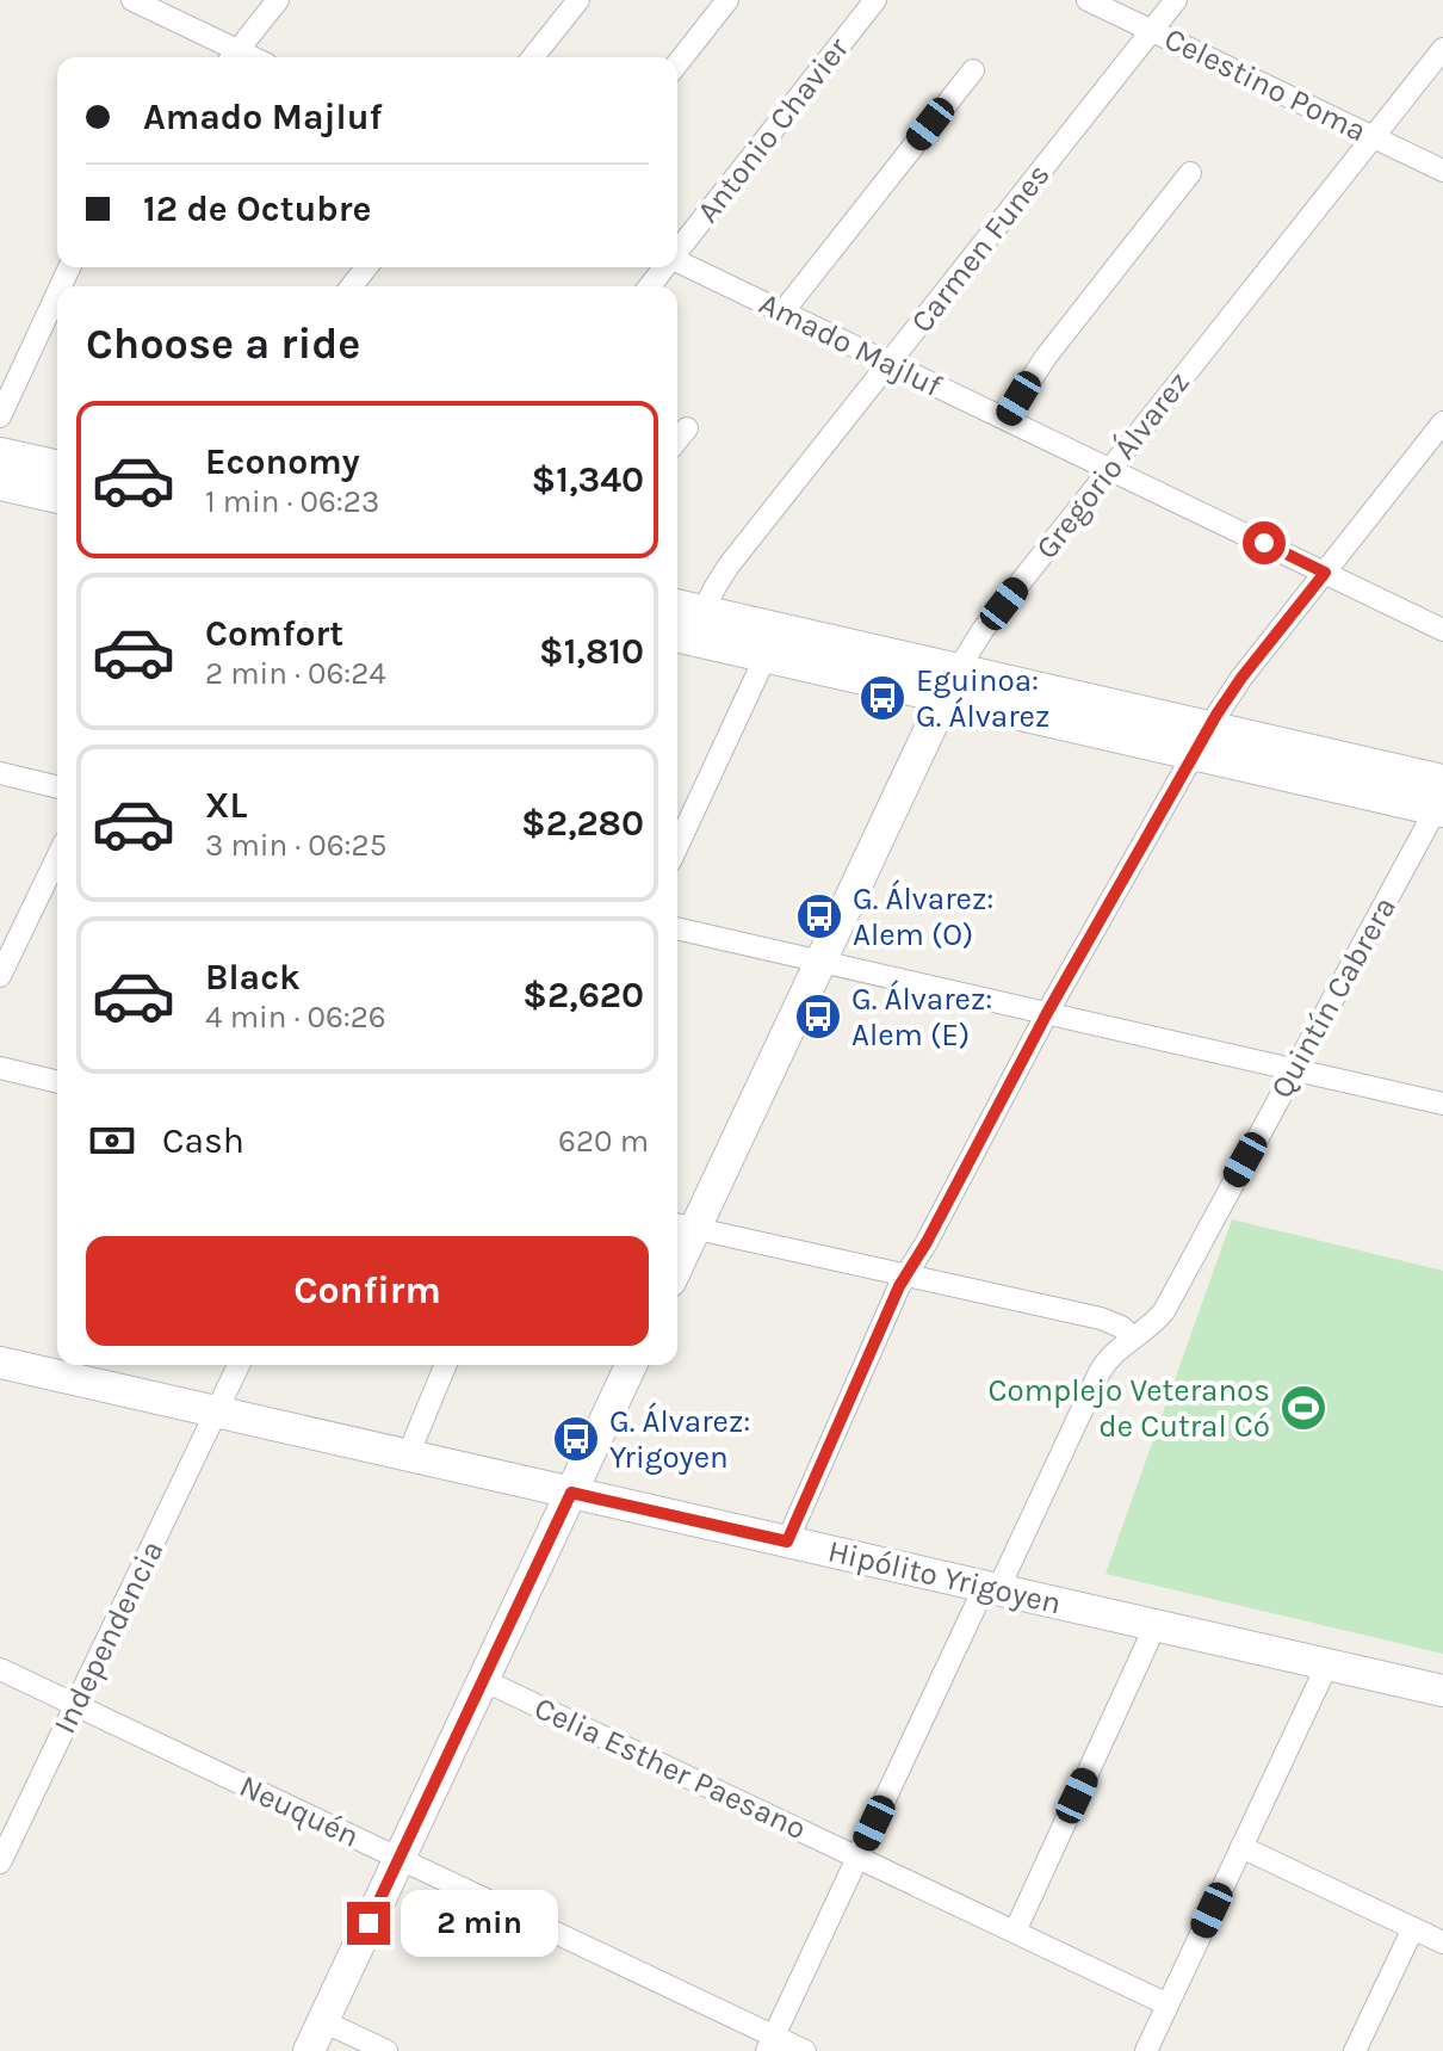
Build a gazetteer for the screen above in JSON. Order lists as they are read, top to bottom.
{
  "streets": {
    "main road": ["Gregorio Álvarez", "Hipólito Yrigoyen"],
    "street": [
      "Celestino Poma",
      "Antonio Chavier",
      "Carmen Funes",
      "Amado Majluf",
      "Quintín Cabrera",
      "Independencia",
      "Celia Esther Paesano",
      "Neuquén"
    ]
  },
  "crossings": [
    ["Celestino Poma", "Carmen Funes"],
    ["Celestino Poma", "Gregorio Álvarez"],
    ["Carmen Funes", "Amado Majluf"],
    ["Amado Majluf", "Gregorio Álvarez"],
    ["Quintín Cabrera", "Hipólito Yrigoyen"],
    ["Quintín Cabrera", "Celia Esther Paesano"],
    ["Quintín Cabrera", "Neuquén"],
    ["Hipólito Yrigoyen", "Independencia"],
    ["Independencia", "Neuquén"]
  ],
  "places": {
    "bus stop": [
      "Eguinoa: G. Álvarez",
      "G. Álvarez: Alem (O)",
      "G. Álvarez: Alem (E)",
      "G. Álvarez: Yrigoyen"
    ],
    "sports": ["Complejo Veteranos de Cutral Có"]
  },
  "page": {
    "banner": ["Amado Majluf", "12 de Octubre"],
    "heading": "Choose a ride",
    "list": [
      {
        "name": "Economy",
        "note": "1 min · 06:23",
        "value": "$1,340"
      },
      {
        "name": "Comfort",
        "note": "2 min · 06:24",
        "value": "$1,810"
      },
      {
        "name": "XL",
        "note": "3 min · 06:25",
        "value": "$2,280"
      },
      {
        "name": "Black",
        "note": "4 min · 06:26",
        "value": "$2,620"
      }
    ],
    "pay": ["Cash", "620 m"],
    "buttons": "Confirm",
    "bubble": "2 min"
  }
}
